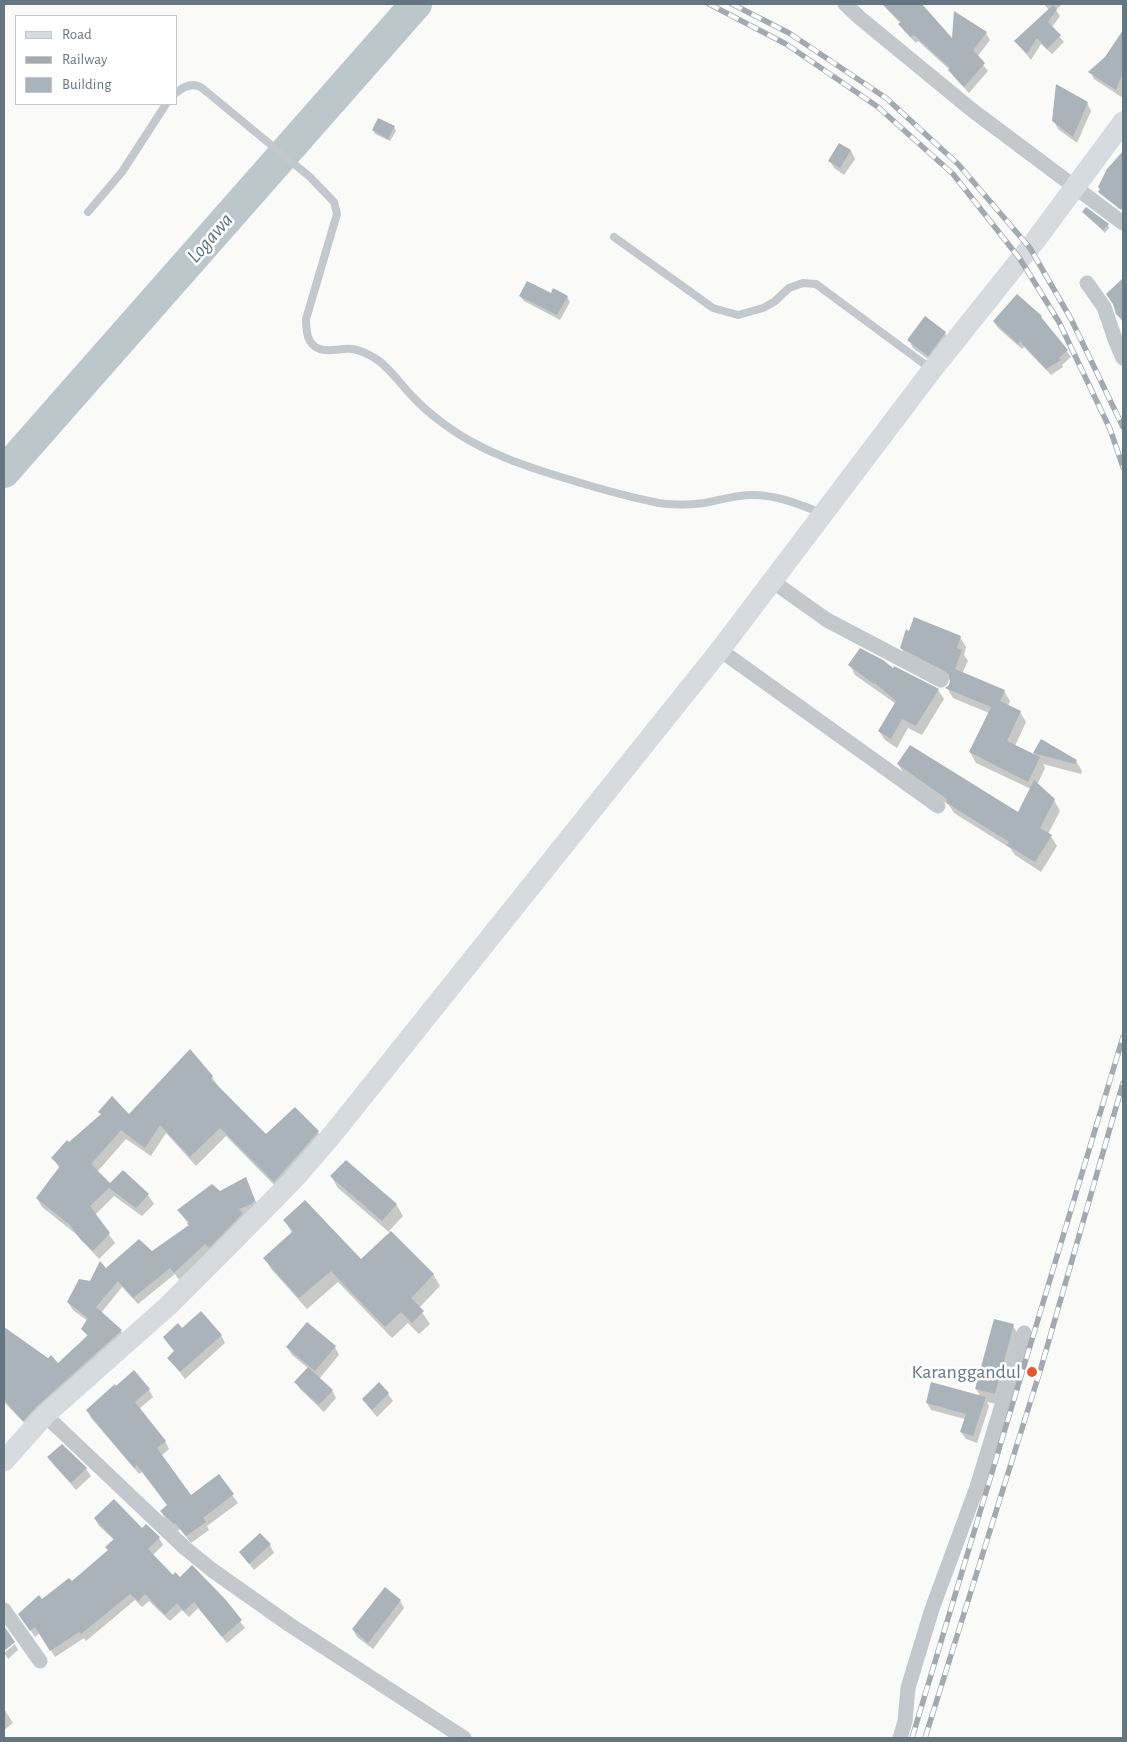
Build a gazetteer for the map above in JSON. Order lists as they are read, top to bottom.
{
  "water": ["Logawa"],
  "places": ["Karanggandul"],
  "legend": ["Road", "Railway", "Building"]
}
